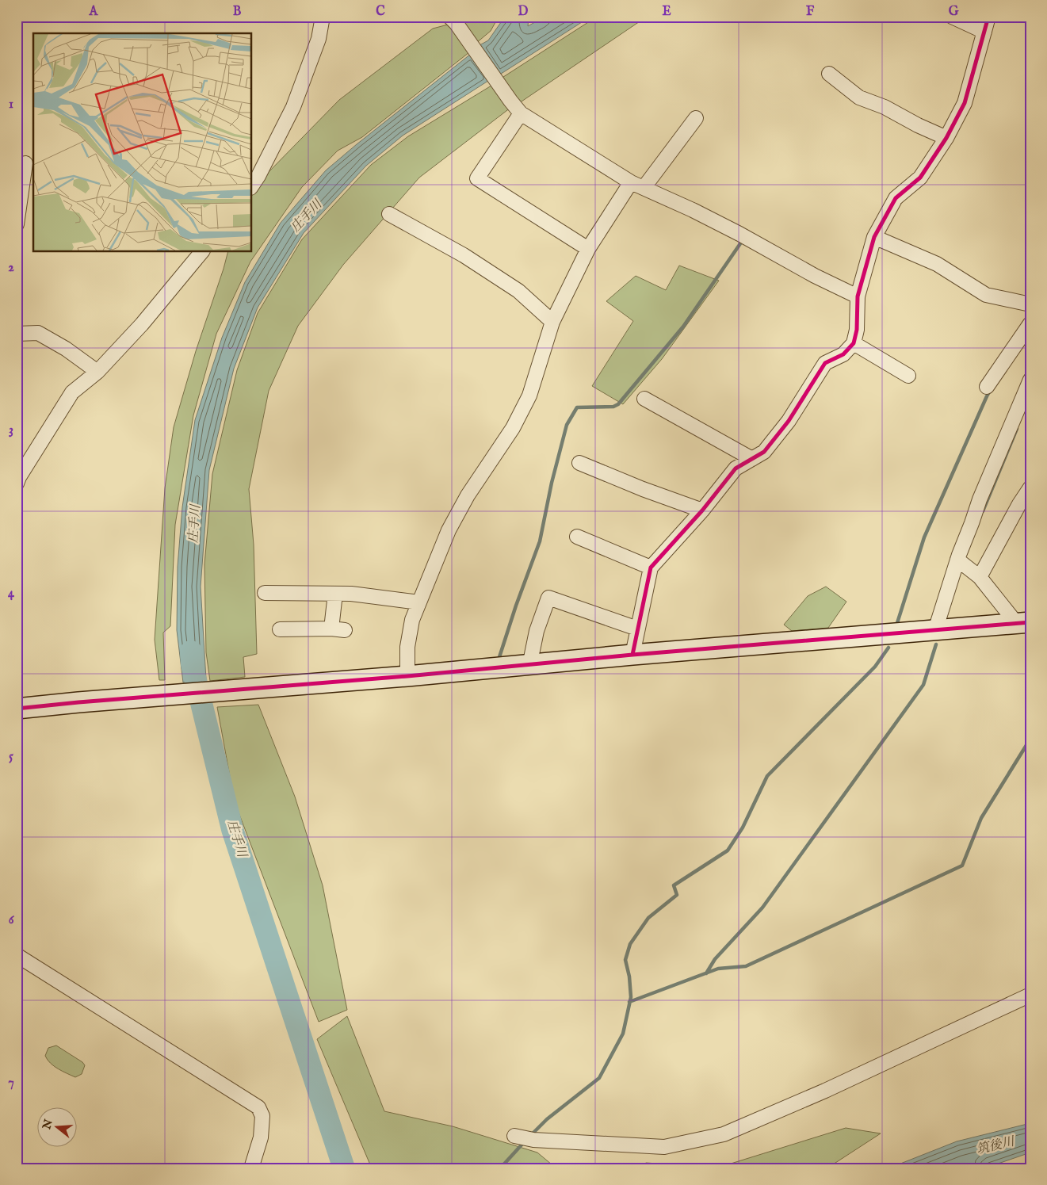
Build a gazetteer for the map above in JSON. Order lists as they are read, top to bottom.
{
  "water": ["庄手川", "筑後川"],
  "north": "left",
  "grid": {
    "columns": [
      "A",
      "B",
      "C",
      "D",
      "E",
      "F",
      "G"
    ],
    "rows": [
      "1",
      "2",
      "3",
      "4",
      "5",
      "6",
      "7"
    ]
  }
}
